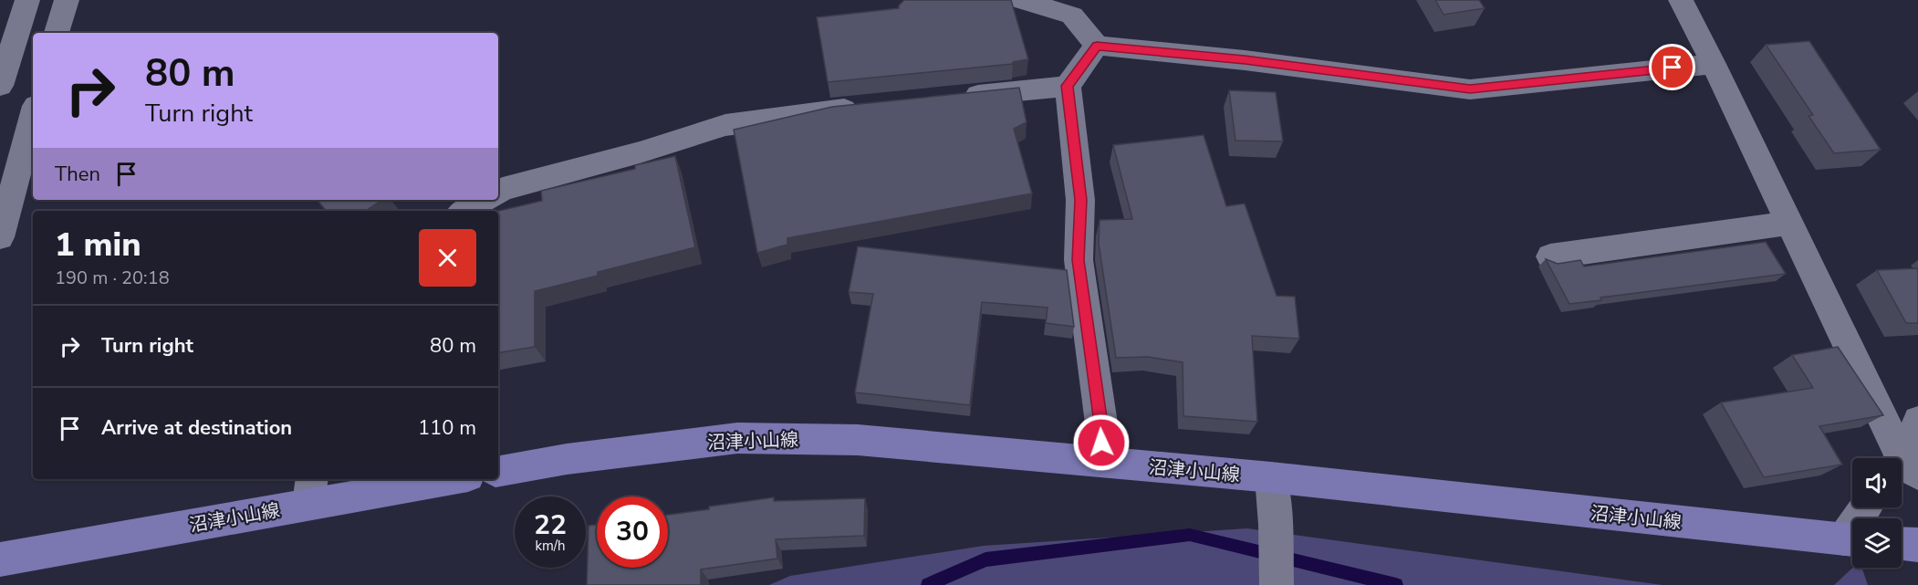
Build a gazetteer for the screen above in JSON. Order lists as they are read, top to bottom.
{
  "streets": {
    "main road": ["沼津小山線"]
  },
  "page": {
    "turn": ["80 m", "Turn right"],
    "then": "Then",
    "heading": ["1 min", "190 m · 20:18"],
    "list": [
      {
        "name": "Turn right",
        "value": "80 m"
      },
      {
        "name": "Arrive at destination",
        "value": "110 m"
      }
    ],
    "speed": "22 km/h",
    "limit": "30"
  }
}
